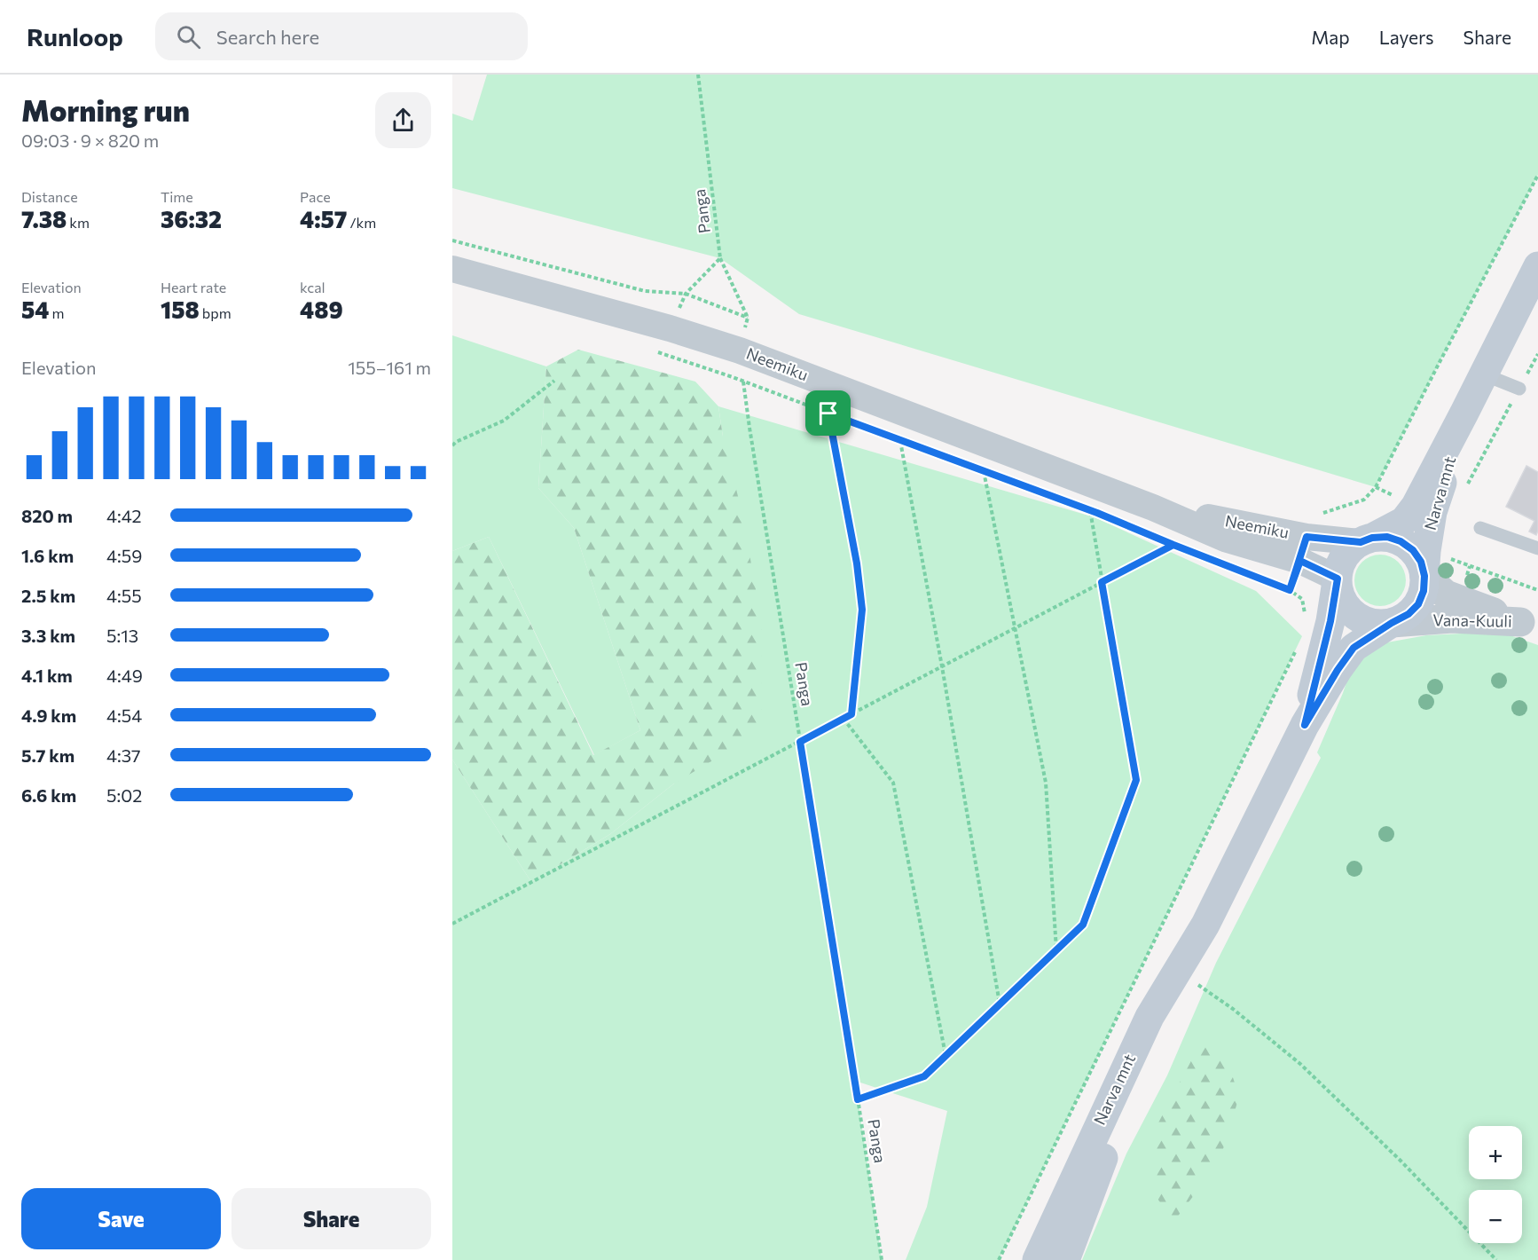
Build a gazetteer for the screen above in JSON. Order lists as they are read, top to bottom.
{
  "streets": {
    "main road": ["Narva mnt"],
    "street": ["Neemiku", "Vana-Kuuli"],
    "path": ["Panga"]
  },
  "crossings": [
    ["Neemiku", "Narva mnt"],
    ["Neemiku", "Vana-Kuuli"],
    ["Narva mnt", "Vana-Kuuli"]
  ],
  "page": {
    "header": "Runloop",
    "search": "Search here",
    "nav": ["Map", "Layers", "Share"],
    "heading": ["Morning run", "09:03 · 9 × 820 m"],
    "stats": [
      ["Distance", "7.38 km"],
      ["Time", "36:32"],
      ["Pace", "4:57 /km"],
      ["Elevation", "54 m"],
      ["Heart rate", "158 bpm"],
      ["kcal", "489"]
    ],
    "chart": ["Elevation", "155–161 m"],
    "list": [
      {
        "name": "820 m",
        "note": "4:42"
      },
      {
        "name": "1.6 km",
        "note": "4:59"
      },
      {
        "name": "2.5 km",
        "note": "4:55"
      },
      {
        "name": "3.3 km",
        "note": "5:13"
      },
      {
        "name": "4.1 km",
        "note": "4:49"
      },
      {
        "name": "4.9 km",
        "note": "4:54"
      },
      {
        "name": "5.7 km",
        "note": "4:37"
      },
      {
        "name": "6.6 km",
        "note": "5:02"
      }
    ],
    "map_buttons": ["+", "−"],
    "buttons": ["Save", "Share"]
  }
}
